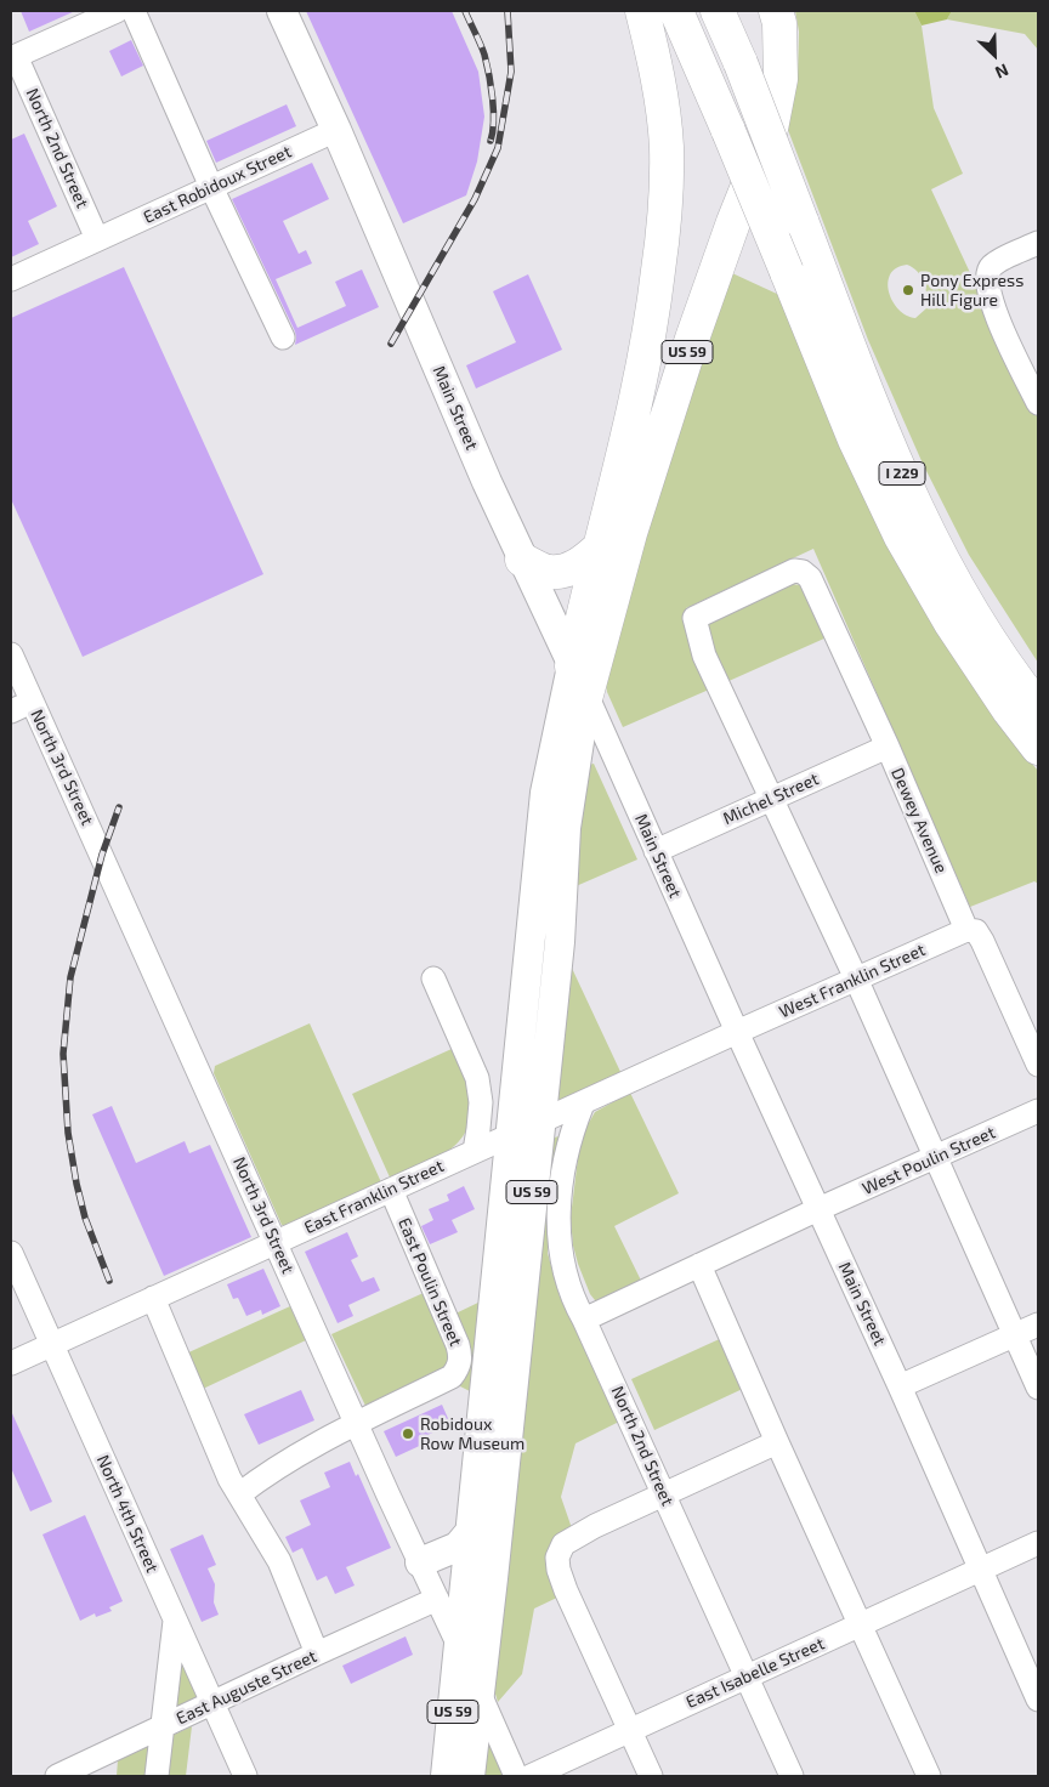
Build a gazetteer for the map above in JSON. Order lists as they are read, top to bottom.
{
  "streets": {
    "highway": ["US 59", "I 229"],
    "main road": ["Main Street"],
    "street": [
      "North 2nd Street",
      "East Robidoux Street",
      "North 3rd Street",
      "Michel Street",
      "Dewey Avenue",
      "West Franklin Street",
      "West Poulin Street",
      "East Franklin Street",
      "East Poulin Street",
      "North 4th Street",
      "East Isabelle Street",
      "East Auguste Street"
    ]
  },
  "crossings": [
    ["North 2nd Street", "East Robidoux Street"],
    ["North 2nd Street", "East Franklin Street"],
    ["North 2nd Street", "East Isabelle Street"],
    ["East Robidoux Street", "Main Street"],
    ["US 59", "Main Street"],
    ["US 59", "North 3rd Street"],
    ["US 59", "East Franklin Street"],
    ["Main Street", "Michel Street"],
    ["Main Street", "West Franklin Street"],
    ["Main Street", "West Poulin Street"],
    ["Main Street", "East Franklin Street"],
    ["Main Street", "East Isabelle Street"],
    ["North 3rd Street", "East Franklin Street"],
    ["North 3rd Street", "East Poulin Street"],
    ["North 3rd Street", "East Auguste Street"],
    ["Michel Street", "Dewey Avenue"],
    ["Dewey Avenue", "West Franklin Street"],
    ["West Franklin Street", "East Franklin Street"],
    ["East Franklin Street", "East Poulin Street"],
    ["East Franklin Street", "North 4th Street"],
    ["North 4th Street", "East Auguste Street"]
  ],
  "places": ["Pony Express Hill Figure", "Robidoux Row Museum"],
  "north": "bottom right"
}
